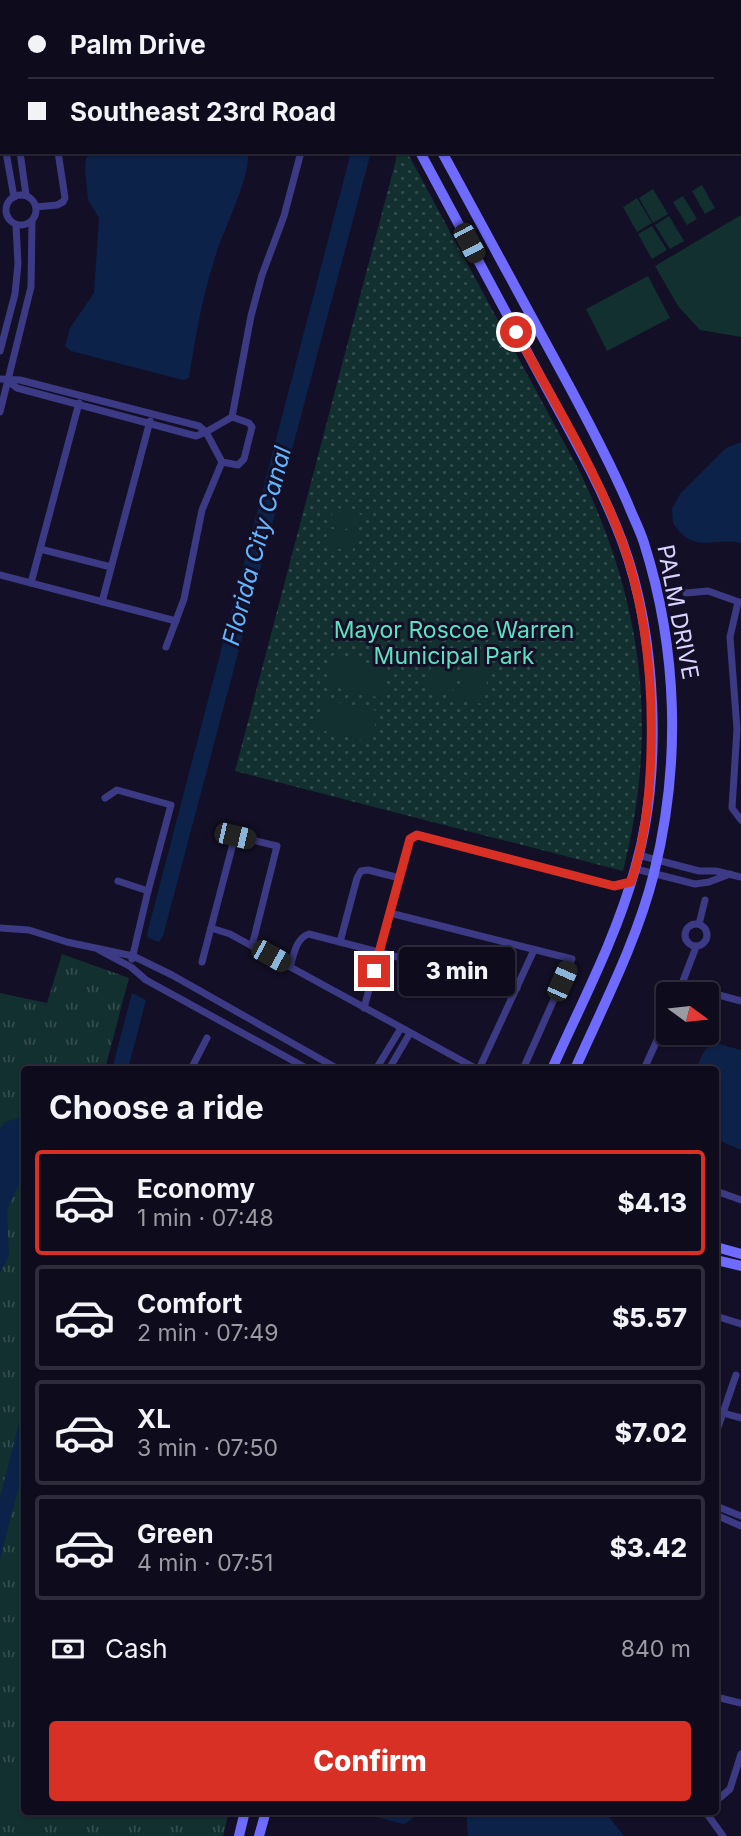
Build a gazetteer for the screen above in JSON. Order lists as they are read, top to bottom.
{
  "streets": {
    "main road": ["PALM DRIVE"]
  },
  "water": ["Florida City Canal"],
  "parks": ["Mayor Roscoe Warren Municipal Park"],
  "north": "right",
  "page": {
    "banner": ["Palm Drive", "Southeast 23rd Road"],
    "bubble": "3 min",
    "heading": "Choose a ride",
    "list": [
      {
        "name": "Economy",
        "note": "1 min · 07:48",
        "value": "$4.13"
      },
      {
        "name": "Comfort",
        "note": "2 min · 07:49",
        "value": "$5.57"
      },
      {
        "name": "XL",
        "note": "3 min · 07:50",
        "value": "$7.02"
      },
      {
        "name": "Green",
        "note": "4 min · 07:51",
        "value": "$3.42"
      }
    ],
    "pay": ["Cash", "840 m"],
    "buttons": "Confirm"
  }
}
